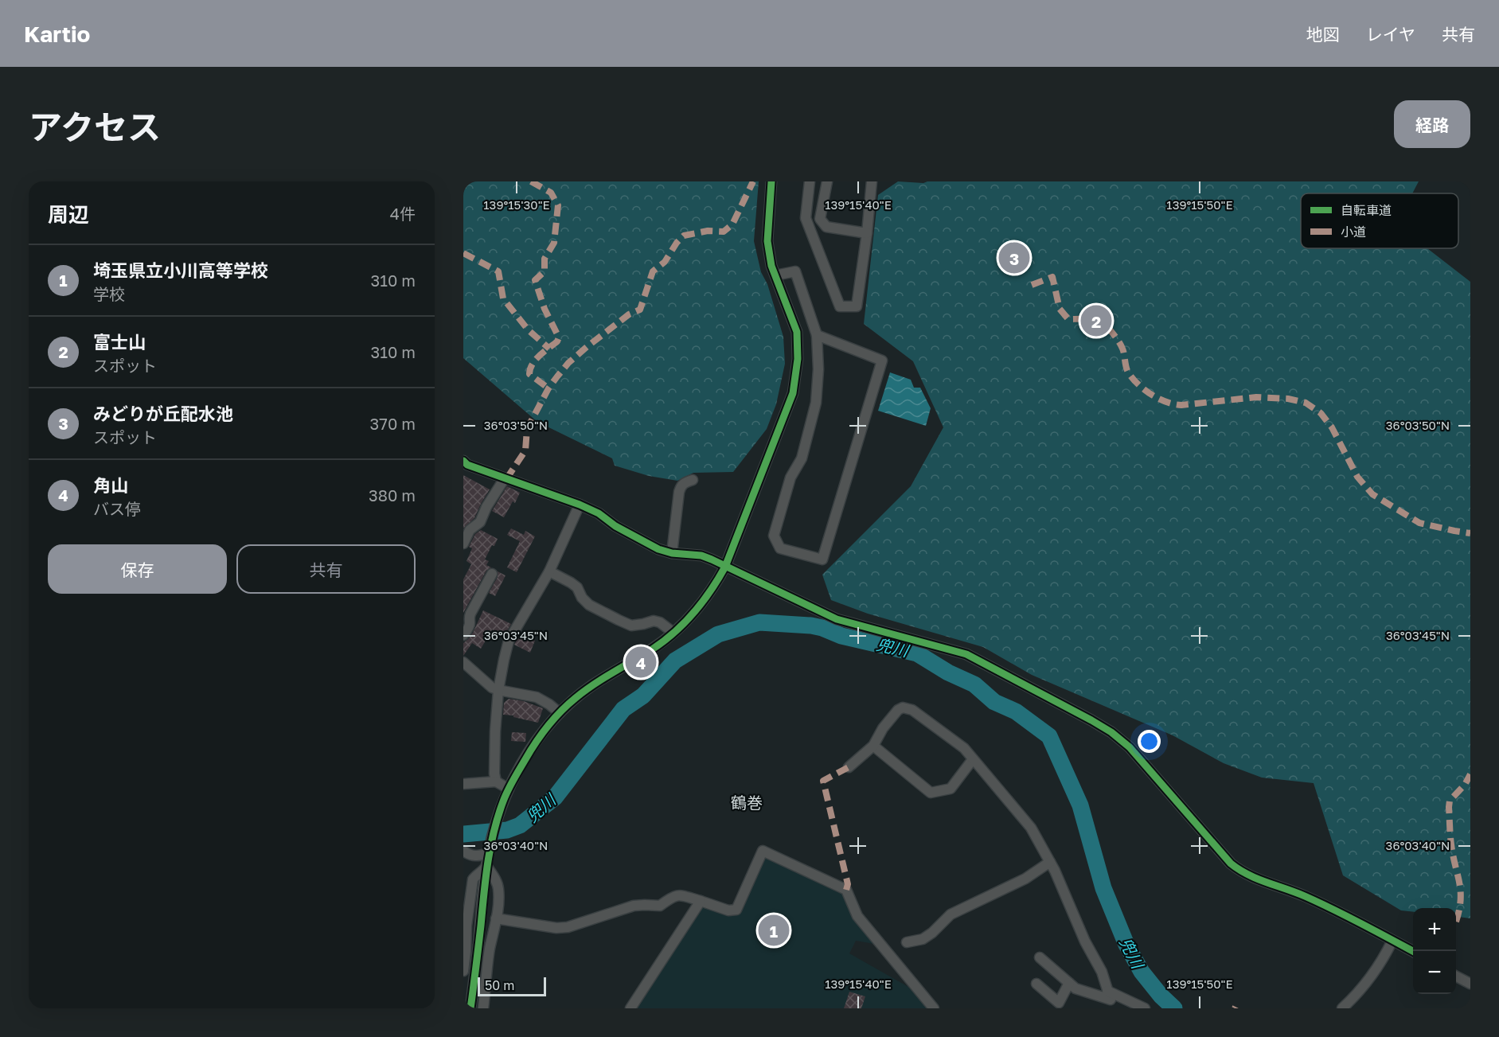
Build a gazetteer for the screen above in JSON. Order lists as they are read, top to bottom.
{
  "districts": ["鶴巻"],
  "water": ["兜川"],
  "legend": ["自転車道", "小道"],
  "scale_bar": "50 m",
  "page": {
    "header": "Kartio",
    "nav": ["地図", "レイヤ", "共有"],
    "title": "アクセス",
    "buttons": [
      "経路",
      ["保存", "共有"]
    ],
    "heading": ["周辺", "4件"],
    "pins": [
      "3",
      "2",
      "4",
      "1"
    ],
    "list": [
      {
        "mark": "1",
        "name": "埼玉県立小川高等学校",
        "note": "学校",
        "value": "310 m"
      },
      {
        "mark": "2",
        "name": "富士山",
        "note": "スポット",
        "value": "310 m"
      },
      {
        "mark": "3",
        "name": "みどりが丘配水池",
        "note": "スポット",
        "value": "370 m"
      },
      {
        "mark": "4",
        "name": "角山",
        "note": "バス停",
        "value": "380 m"
      }
    ],
    "map_buttons": ["+", "−"],
    "scale": "50 m"
  },
  "coordinates": [
    "139°15'30\"E",
    "139°15'40\"E",
    "139°15'50\"E",
    "36°03'50\"N",
    "36°03'45\"N",
    "36°03'40\"N"
  ]
}
